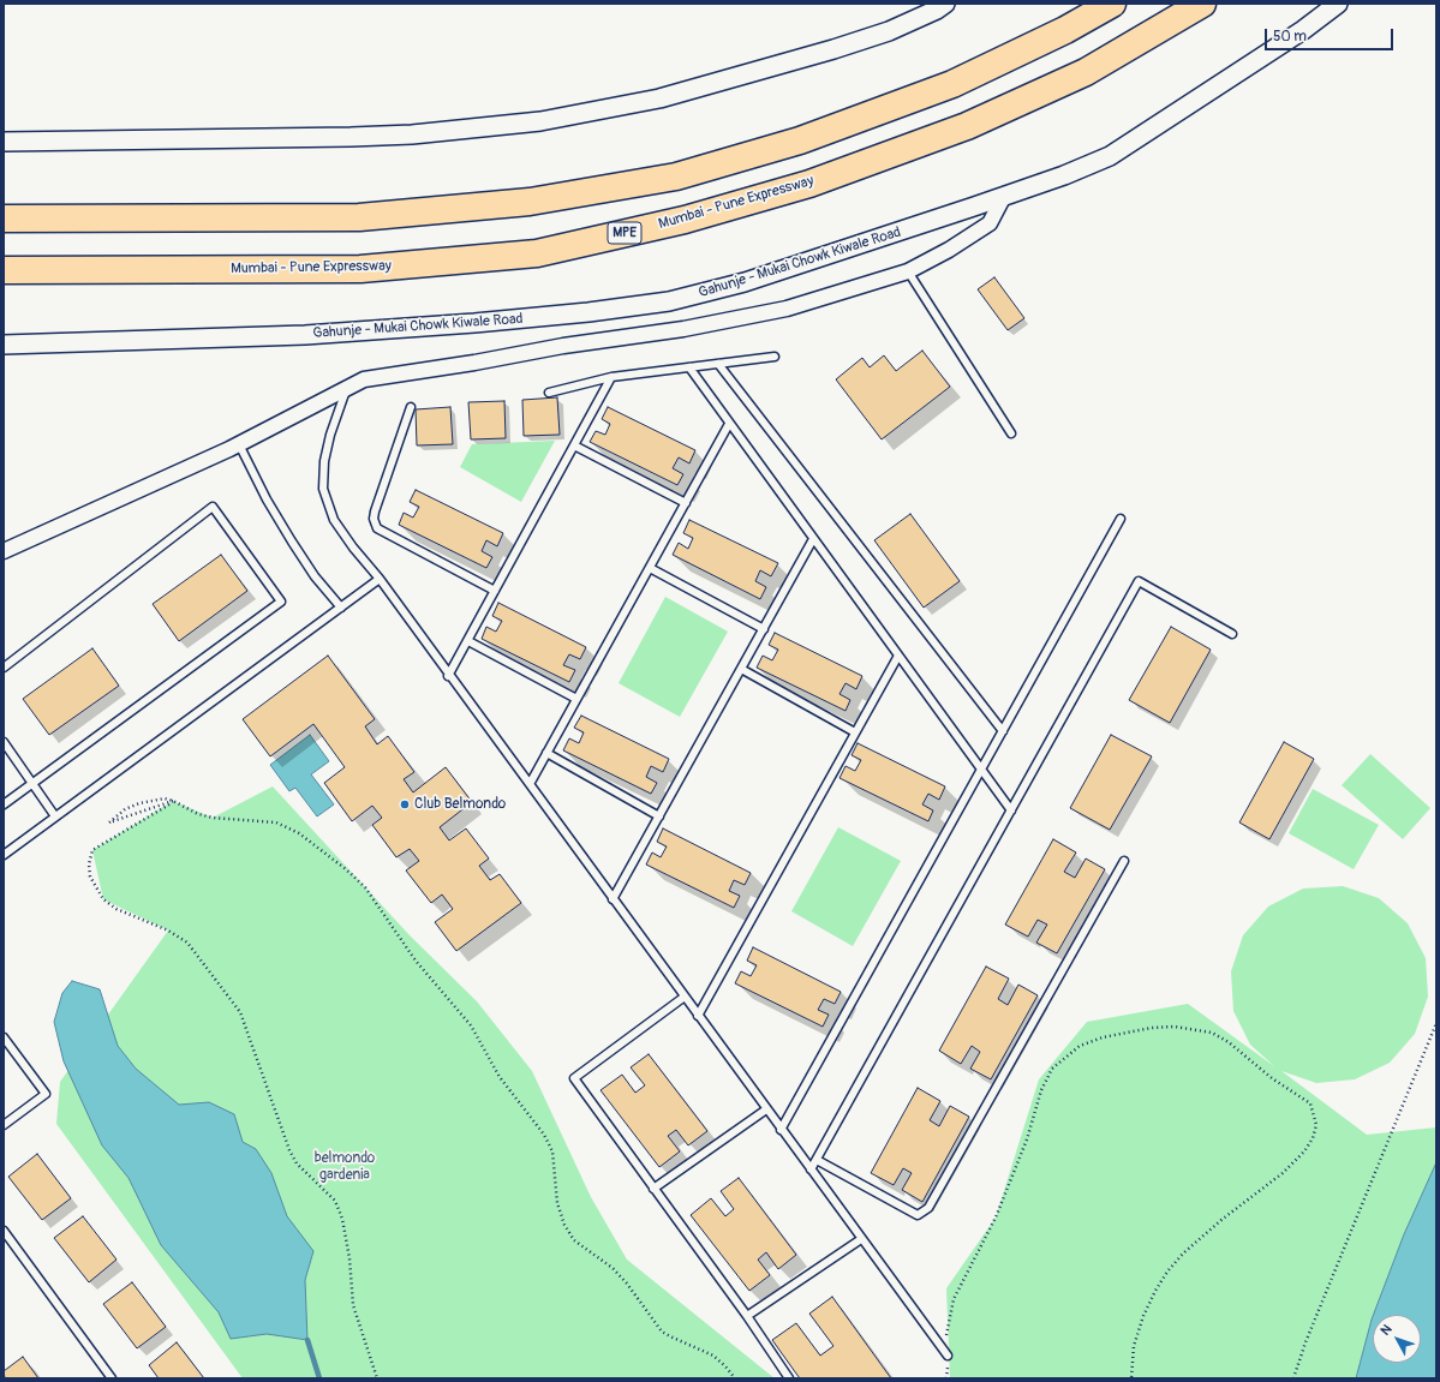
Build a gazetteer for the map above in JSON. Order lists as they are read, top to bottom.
{
  "streets": {
    "highway": ["Mumbai - Pune Expressway", "MPE"],
    "street": ["Gahunje - Mukai Chowk Kiwale Road"]
  },
  "parks": ["belmondo gardenia"],
  "places": ["Club Belmondo"],
  "scale_bar": "50 m",
  "north": "top left"
}
